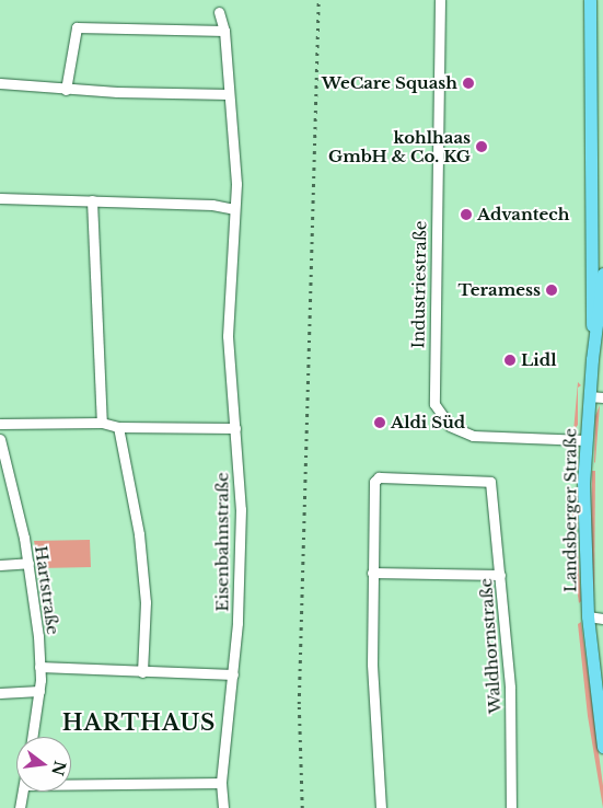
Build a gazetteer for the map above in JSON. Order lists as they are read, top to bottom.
{
  "streets": {
    "main road": ["Landsberger Straße"],
    "street": [
      "Industriestraße",
      "Eisenbahnstraße",
      "Hartstraße",
      "Waldhornstraße"
    ]
  },
  "crossings": [
    ["Industriestraße", "Landsberger Straße"]
  ],
  "districts": ["HARTHAUS"],
  "places": [
    "WeCare Squash",
    "kohlhaas GmbH & Co. KG",
    "Advantech",
    "Teramess",
    "Lidl",
    "Aldi Süd"
  ],
  "north": "right"
}
